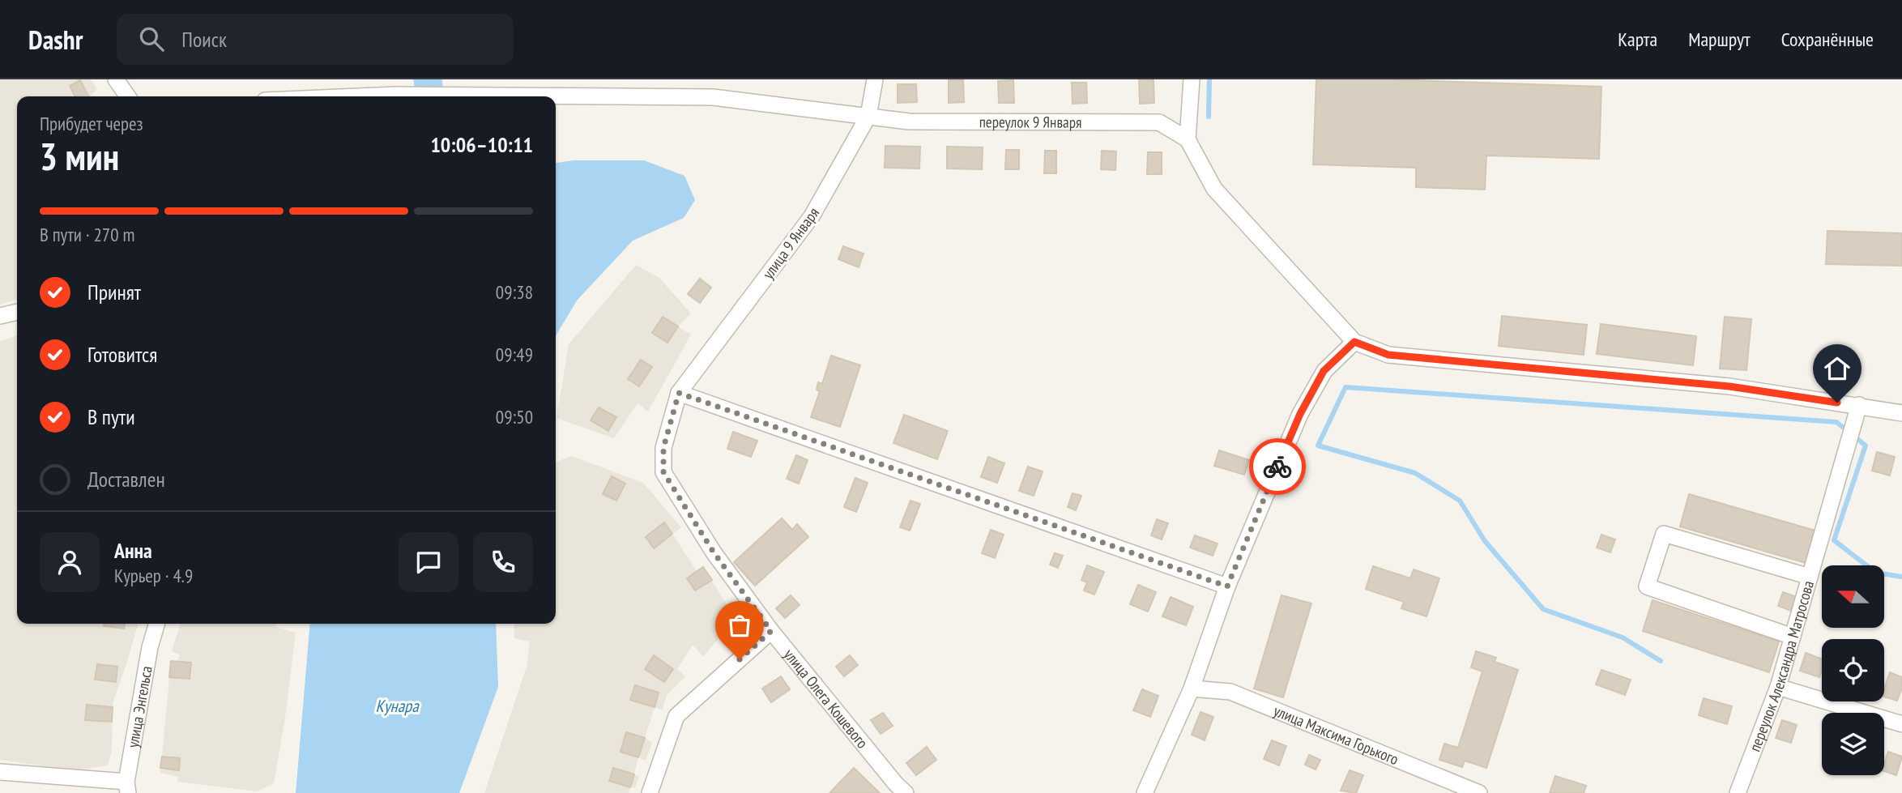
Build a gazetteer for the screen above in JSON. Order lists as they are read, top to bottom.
{
  "streets": {
    "street": [
      "переулок 9 Января",
      "улица 9 Января",
      "переулок Александра Матросова",
      "улица Олега Кошевого",
      "улица Энгельса",
      "улица Максима Горького"
    ]
  },
  "crossings": [
    ["переулок 9 Января", "улица 9 Января"],
    ["улица 9 Января", "улица Олега Кошевого"]
  ],
  "water": ["Кунара"],
  "north": "left",
  "page": {
    "header": "Dashr",
    "search": "Поиск",
    "nav": ["Карта", "Маршрут", "Сохранённые"],
    "heading": ["3 мин", "Прибудет через", "10:06–10:11"],
    "panel": ["Анна", "Курьер · 4.9"],
    "bar": "В пути · 270 m",
    "list": [
      ["Принят", "09:38"],
      ["Готовится", "09:49"],
      ["В пути", "09:50"],
      "Доставлен"
    ]
  }
}
